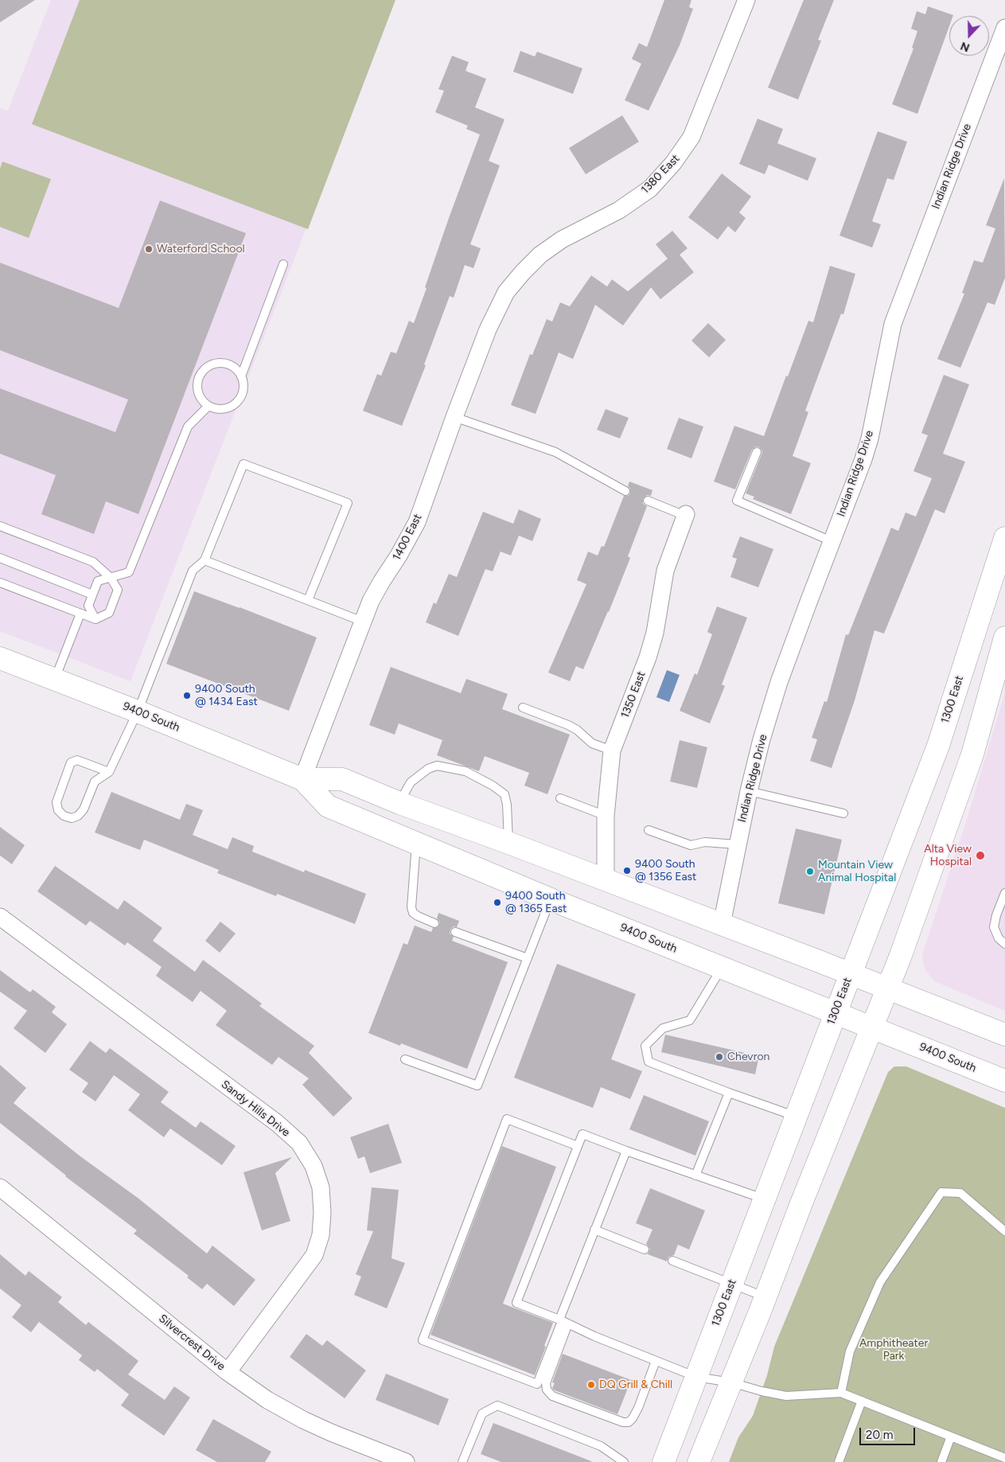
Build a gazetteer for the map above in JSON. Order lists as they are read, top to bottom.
{
  "streets": {
    "main road": ["1300 East", "9400 South"],
    "street": [
      "Indian Ridge Drive",
      "1380 East",
      "1400 East",
      "1350 East",
      "Sandy Hills Drive",
      "Silvercrest Drive"
    ]
  },
  "crossings": [
    ["Indian Ridge Drive", "9400 South"],
    ["1380 East", "1400 East"],
    ["1400 East", "9400 South"],
    ["1350 East", "9400 South"],
    ["1300 East", "9400 South"],
    ["Sandy Hills Drive", "Silvercrest Drive"]
  ],
  "parks": ["Amphitheater Park"],
  "places": [
    "Waterford School",
    "9400 South @ 1434 East",
    "Alta View Hospital",
    "9400 South @ 1356 East",
    "Mountain View Animal Hospital",
    "9400 South @ 1365 East",
    "Chevron",
    "DQ Grill & Chill"
  ],
  "scale_bar": "20 m",
  "north": "bottom"
}
